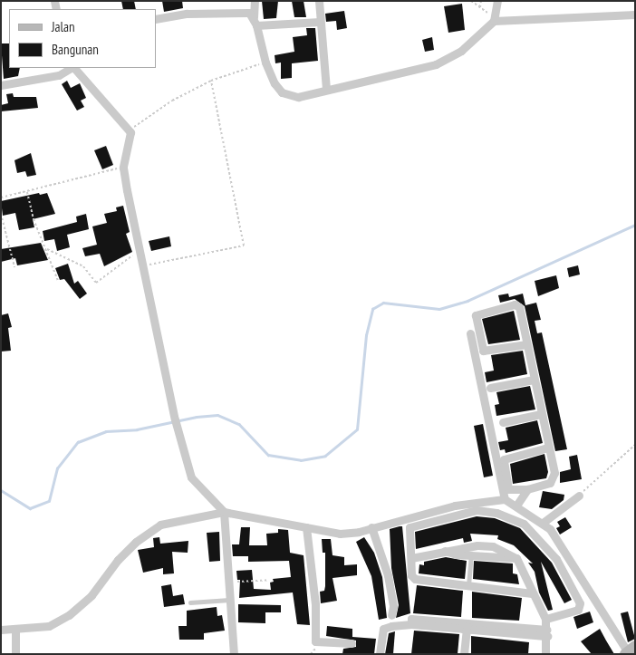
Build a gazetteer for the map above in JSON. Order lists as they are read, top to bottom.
{
  "legend": ["Jalan", "Bangunan"]
}
